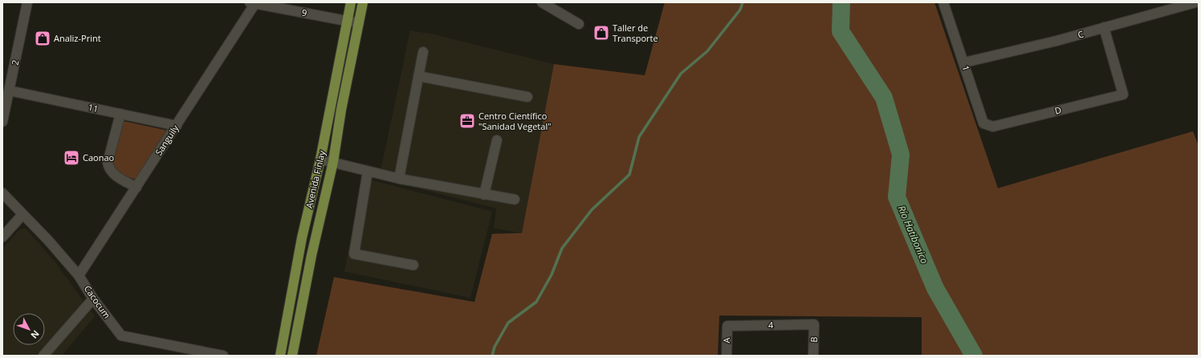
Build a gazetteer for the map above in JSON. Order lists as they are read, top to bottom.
{
  "streets": {
    "main road": ["Avenida Finlay"],
    "street": [
      "9",
      "C",
      "2",
      "1",
      "11",
      "D",
      "Sanguily",
      "Cacocum",
      "4",
      "B",
      "A"
    ]
  },
  "crossings": [
    ["9", "Sanguily"],
    ["9", "Avenida Finlay"],
    ["C", "1"],
    ["C", "D"],
    ["2", "11"],
    ["1", "D"],
    ["11", "Sanguily"],
    ["Sanguily", "Cacocum"],
    ["4", "B"],
    ["4", "A"]
  ],
  "water": ["Río Hatibonico"],
  "places": {
    "shop": ["Taller de Transporte", "Analiz-Print"],
    "office": ["Centro Científico \"Sanidad Vegetal\""],
    "hotel": ["Caonao"]
  },
  "north": "bottom right"
}
